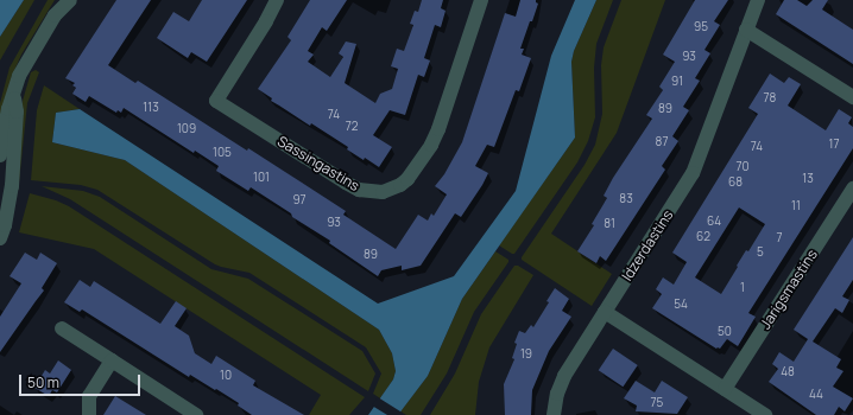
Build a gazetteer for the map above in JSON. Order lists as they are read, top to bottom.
{
  "streets": {
    "street": ["Sassingastins", "Idzerdastins", "Jarigsmastins"]
  },
  "house_numbers": [
    "95",
    "93",
    "91",
    "78",
    "113",
    "89",
    "74",
    "72",
    "109",
    "87",
    "17",
    "74",
    "105",
    "70",
    "101",
    "13",
    "68",
    "83",
    "97",
    "11",
    "64",
    "93",
    "81",
    "62",
    "7",
    "5",
    "89",
    "1",
    "54",
    "50",
    "19",
    "48",
    "10",
    "44",
    "75"
  ],
  "scale_bar": "50 m"
}
